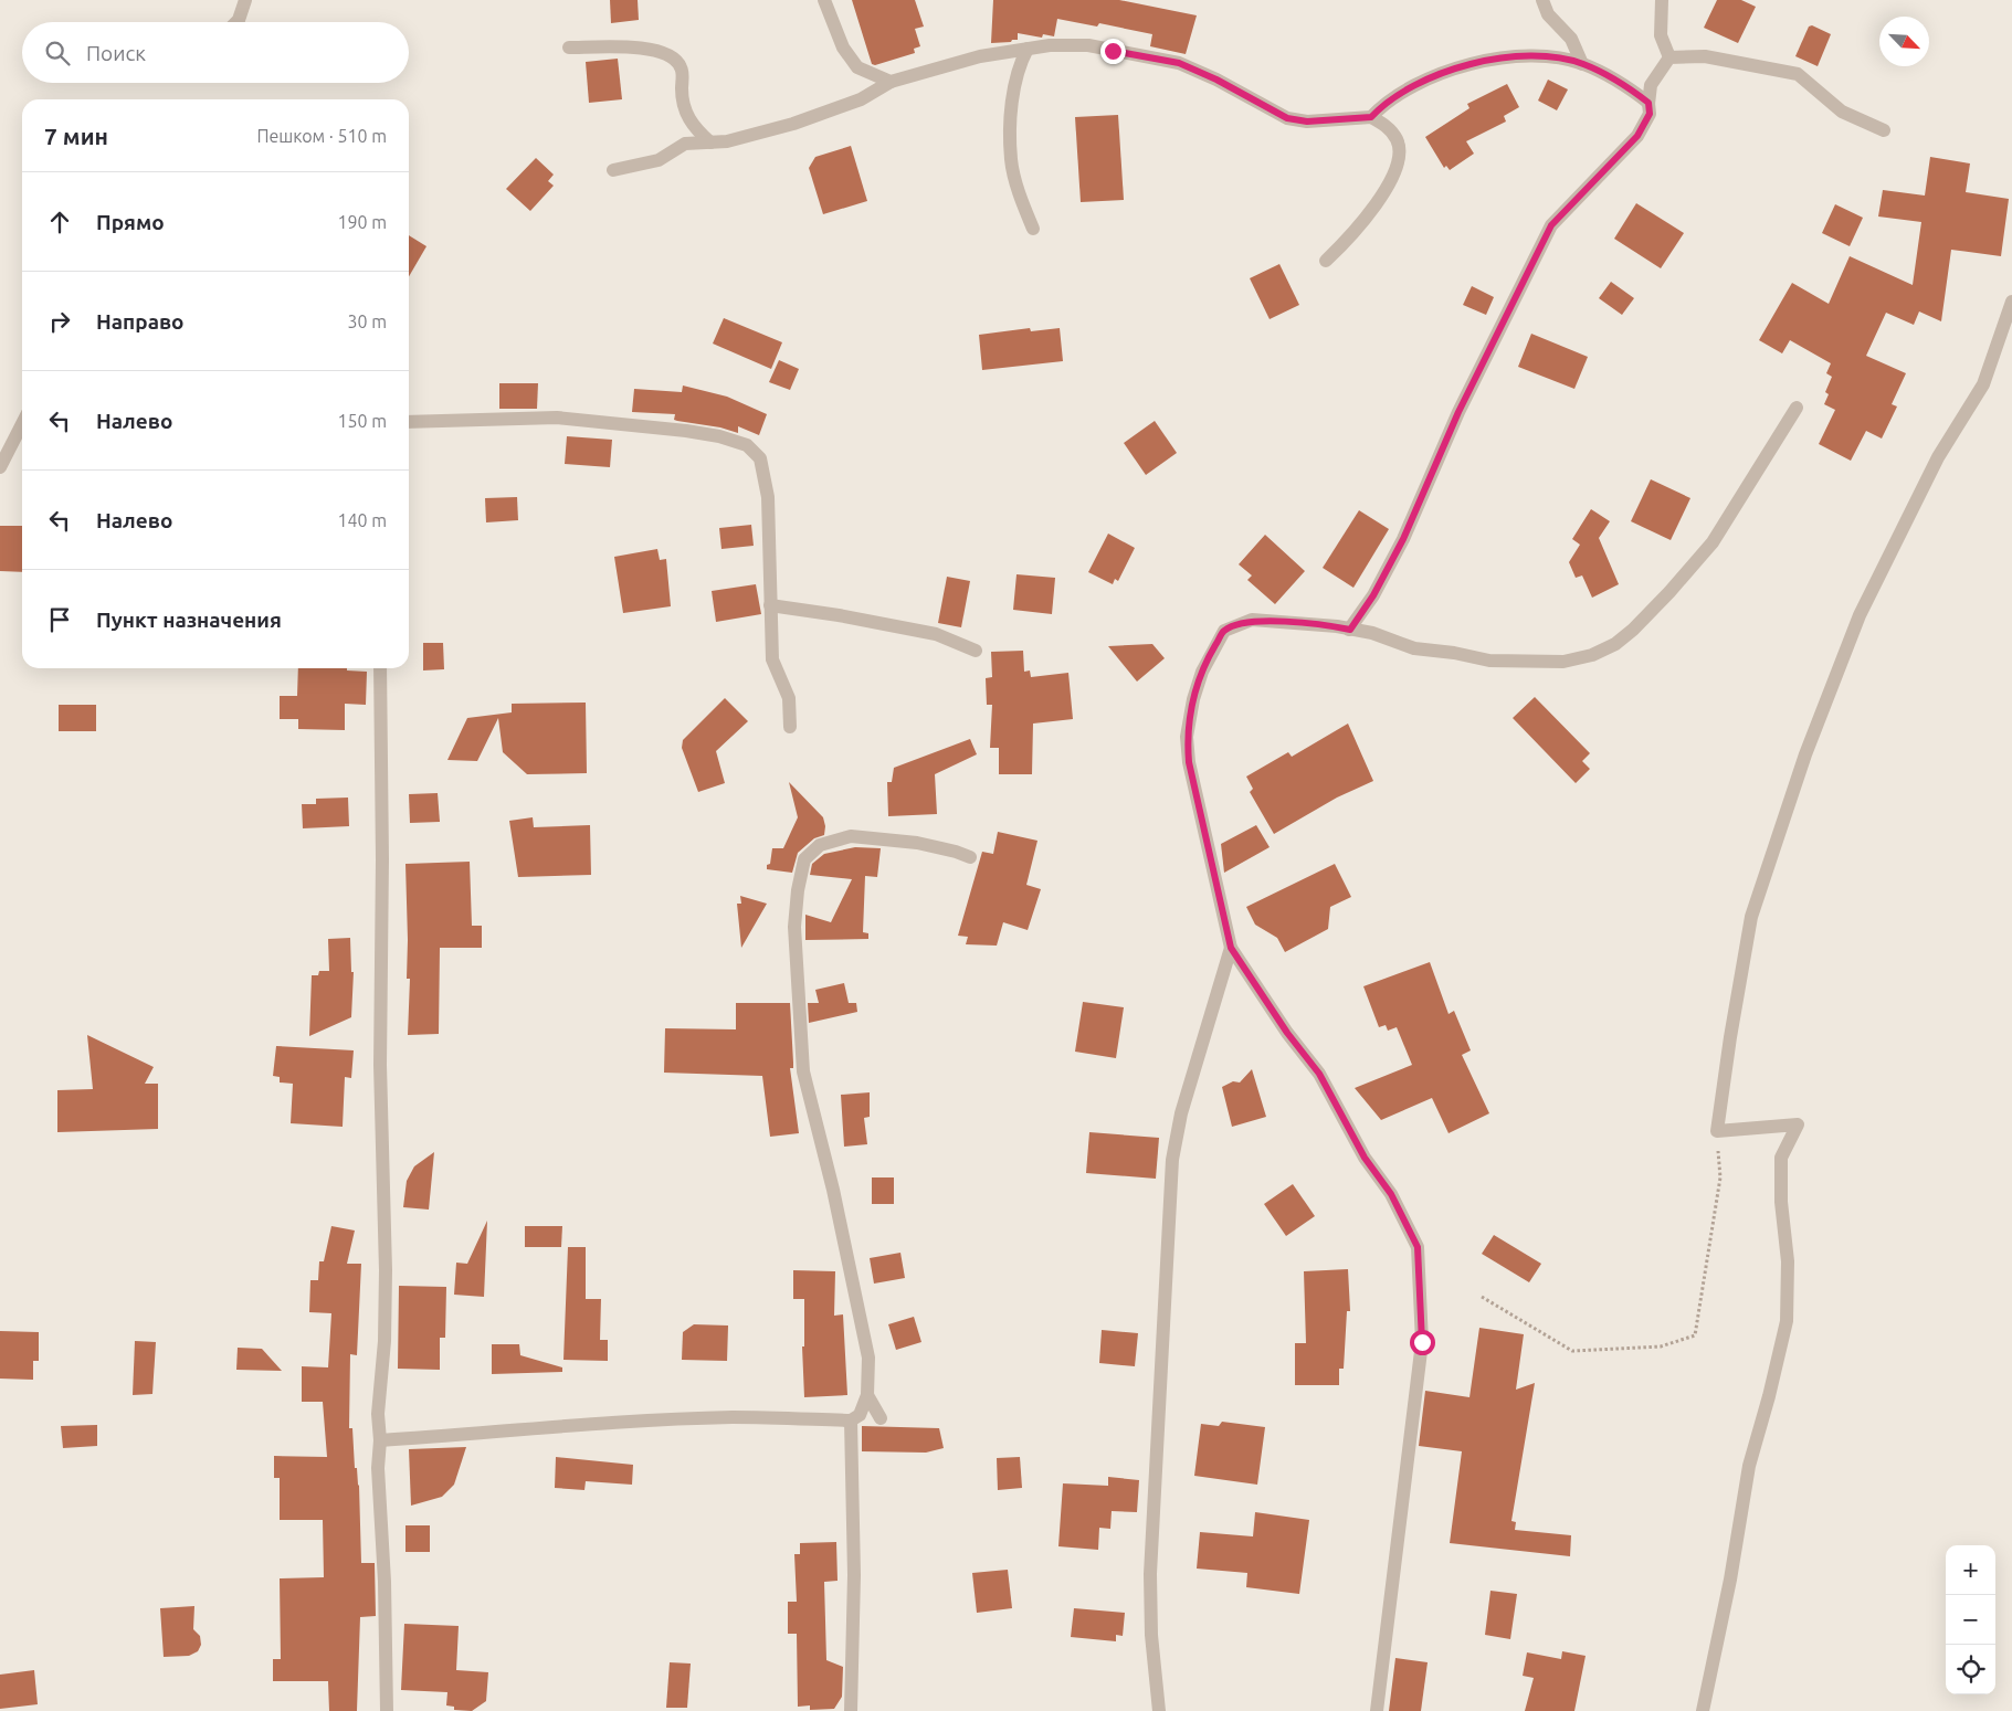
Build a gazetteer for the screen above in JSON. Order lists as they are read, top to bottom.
{
  "north": "bottom right",
  "page": {
    "search": "Поиск",
    "heading": ["7 мин", "Пешком · 510 m"],
    "list": [
      ["Прямо", "190 m"],
      ["Направо", "30 m"],
      ["Налево", "150 m"],
      ["Налево", "140 m"],
      "Пункт назначения"
    ],
    "map_buttons": ["+", "−"]
  }
}
